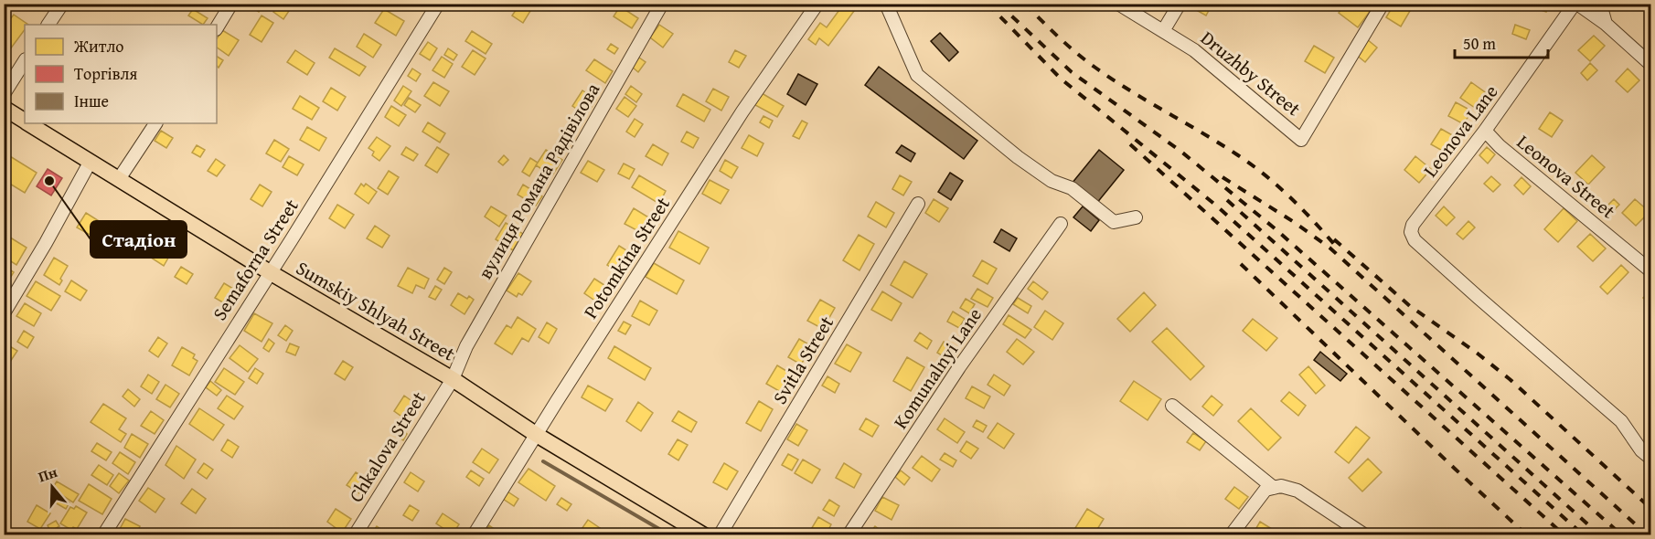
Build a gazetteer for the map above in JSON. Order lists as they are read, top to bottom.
{
  "streets": {
    "main road": ["Sumskiy Shlyah Street"],
    "street": [
      "Druzhby Street",
      "Leonova Lane",
      "Leonova Street",
      "вулиця Романа Радівілова",
      "Potomkina Street",
      "Semaforna Street",
      "Svitla Street",
      "Komunalnyi Lane",
      "Chkalova Street"
    ]
  },
  "crossings": [
    ["Leonova Lane", "Leonova Street"],
    ["вулиця Романа Радівілова", "Sumskiy Shlyah Street"],
    ["вулиця Романа Радівілова", "Chkalova Street"],
    ["Potomkina Street", "Sumskiy Shlyah Street"],
    ["Semaforna Street", "Sumskiy Shlyah Street"],
    ["Sumskiy Shlyah Street", "Chkalova Street"]
  ],
  "places": ["Стадіон"],
  "legend": ["Житло", "Торгівля", "Інше"],
  "scale_bar": "50 m",
  "north": "top"
}
